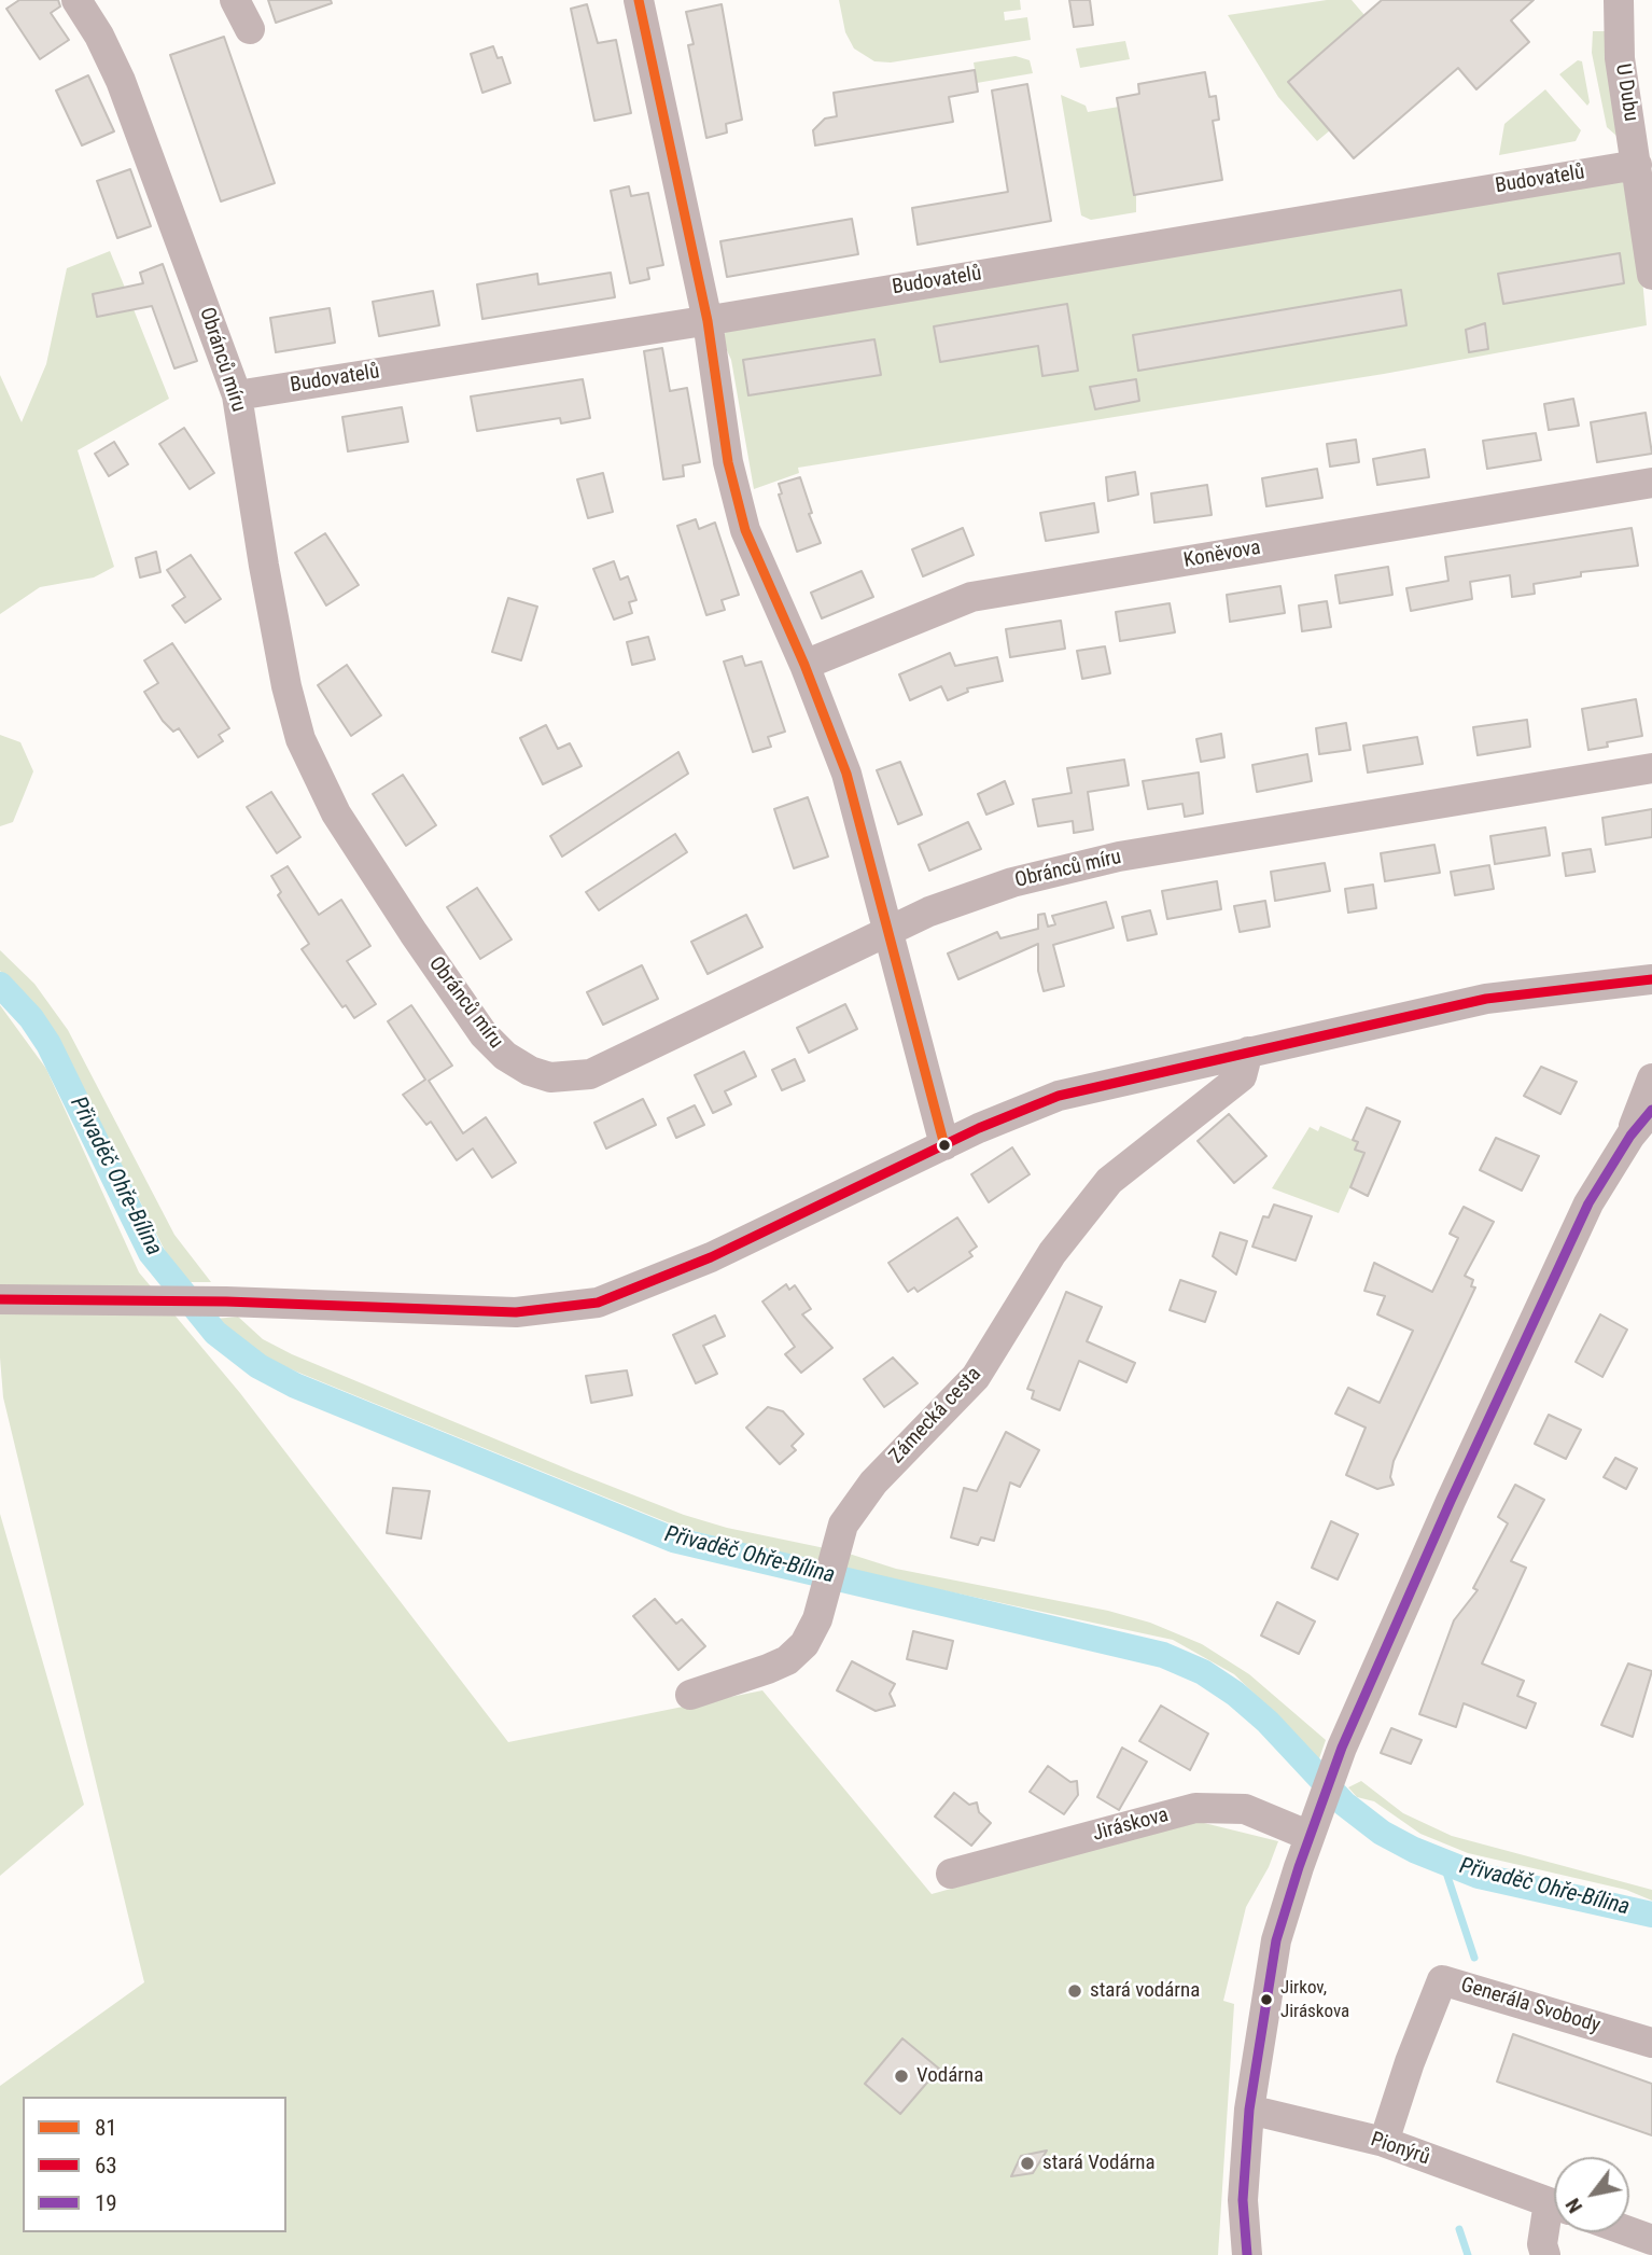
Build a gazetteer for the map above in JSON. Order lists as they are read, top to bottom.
{
  "streets": {
    "street": [
      "U Dubu",
      "Budovatelů",
      "Obránců míru",
      "Koněvova",
      "Zámecká cesta",
      "Jiráskova",
      "Generála Svobody",
      "Pionýrů"
    ]
  },
  "crossings": [
    ["U Dubu", "Budovatelů"],
    ["Budovatelů", "Obránců míru"],
    ["Generála Svobody", "Pionýrů"]
  ],
  "water": ["Přivaděč Ohře-Bílina"],
  "places": [
    "stará vodárna",
    "Jirkov, Jiráskova",
    "Vodárna",
    "stará Vodárna"
  ],
  "lines": ["transit line 81", "transit line 63", "transit line 19"],
  "legend": ["81", "63", "19"],
  "north": "bottom left"
}
